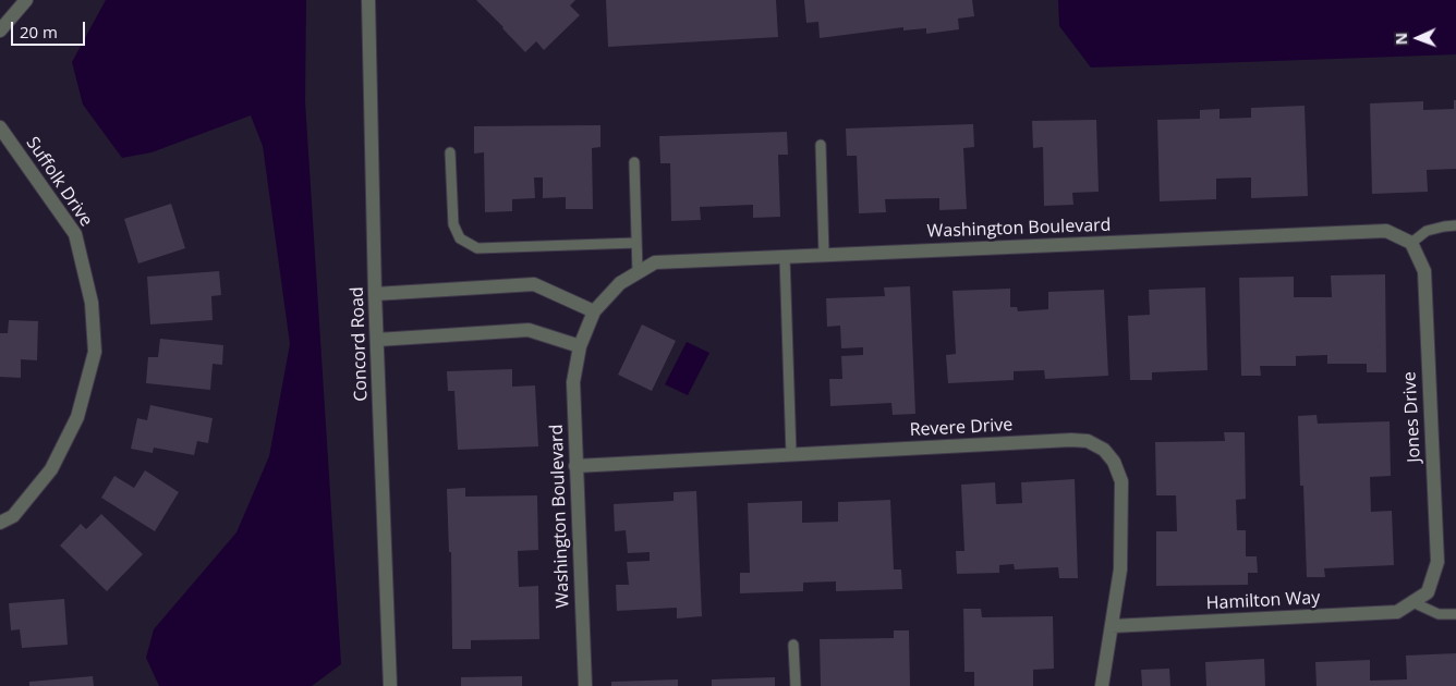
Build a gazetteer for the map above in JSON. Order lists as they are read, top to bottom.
{
  "streets": {
    "street": [
      "Suffolk Drive",
      "Washington Boulevard",
      "Concord Road",
      "Jones Drive",
      "Revere Drive",
      "Hamilton Way"
    ]
  },
  "crossings": [
    ["Washington Boulevard", "Jones Drive"],
    ["Washington Boulevard", "Revere Drive"],
    ["Jones Drive", "Hamilton Way"],
    ["Revere Drive", "Hamilton Way"]
  ],
  "scale_bar": "20 m",
  "north": "left"
}
